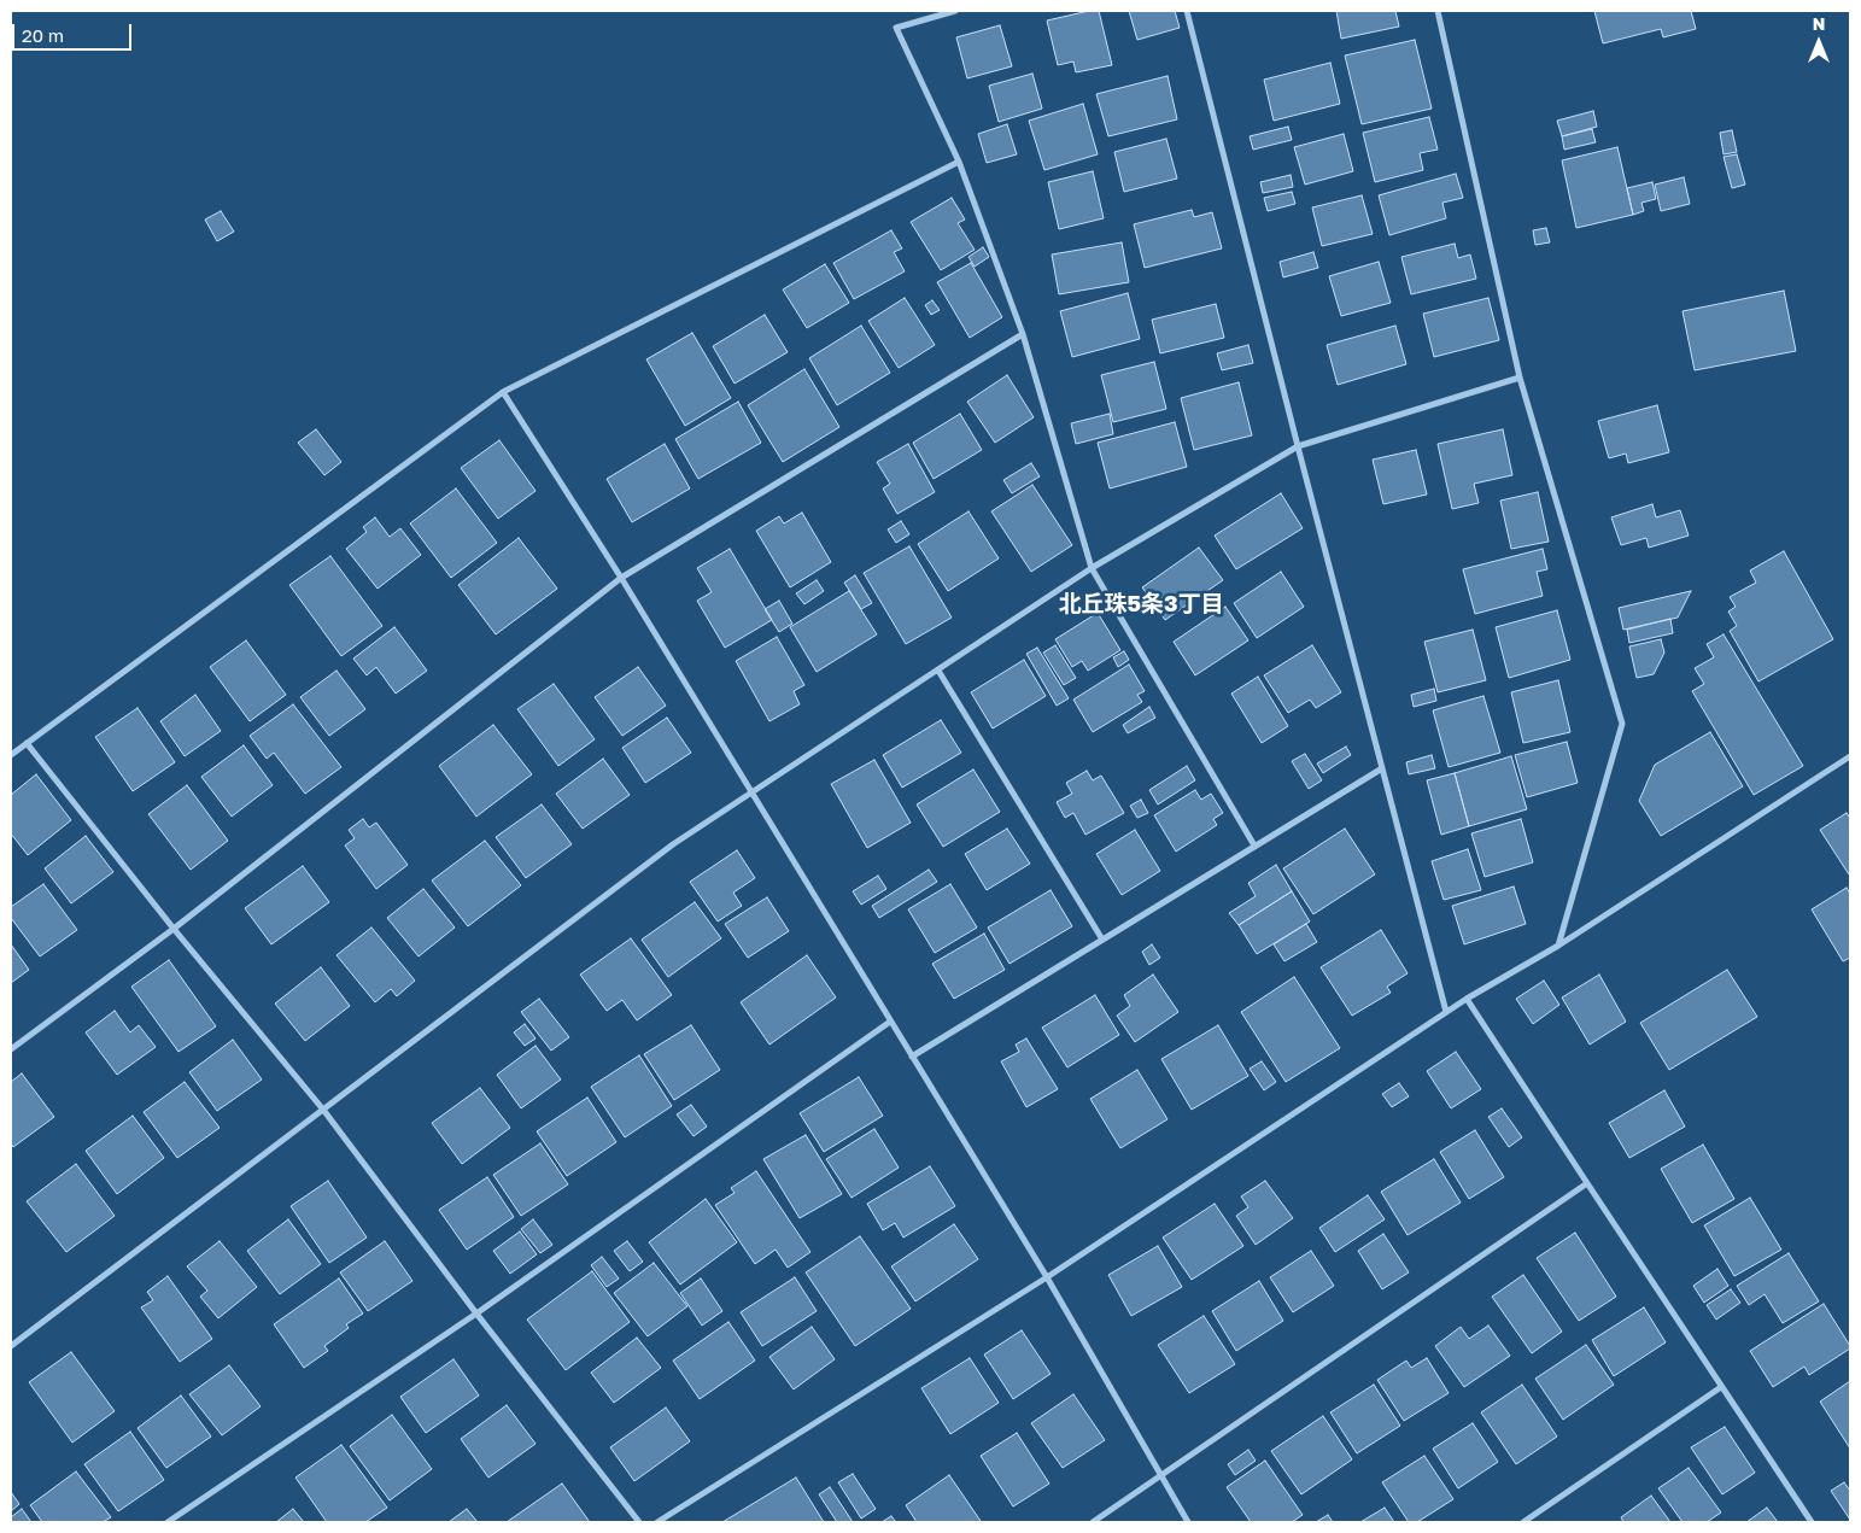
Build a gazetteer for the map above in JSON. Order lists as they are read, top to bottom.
{
  "districts": ["北丘珠5条3丁目"],
  "scale_bar": "20 m",
  "north": "top"
}
